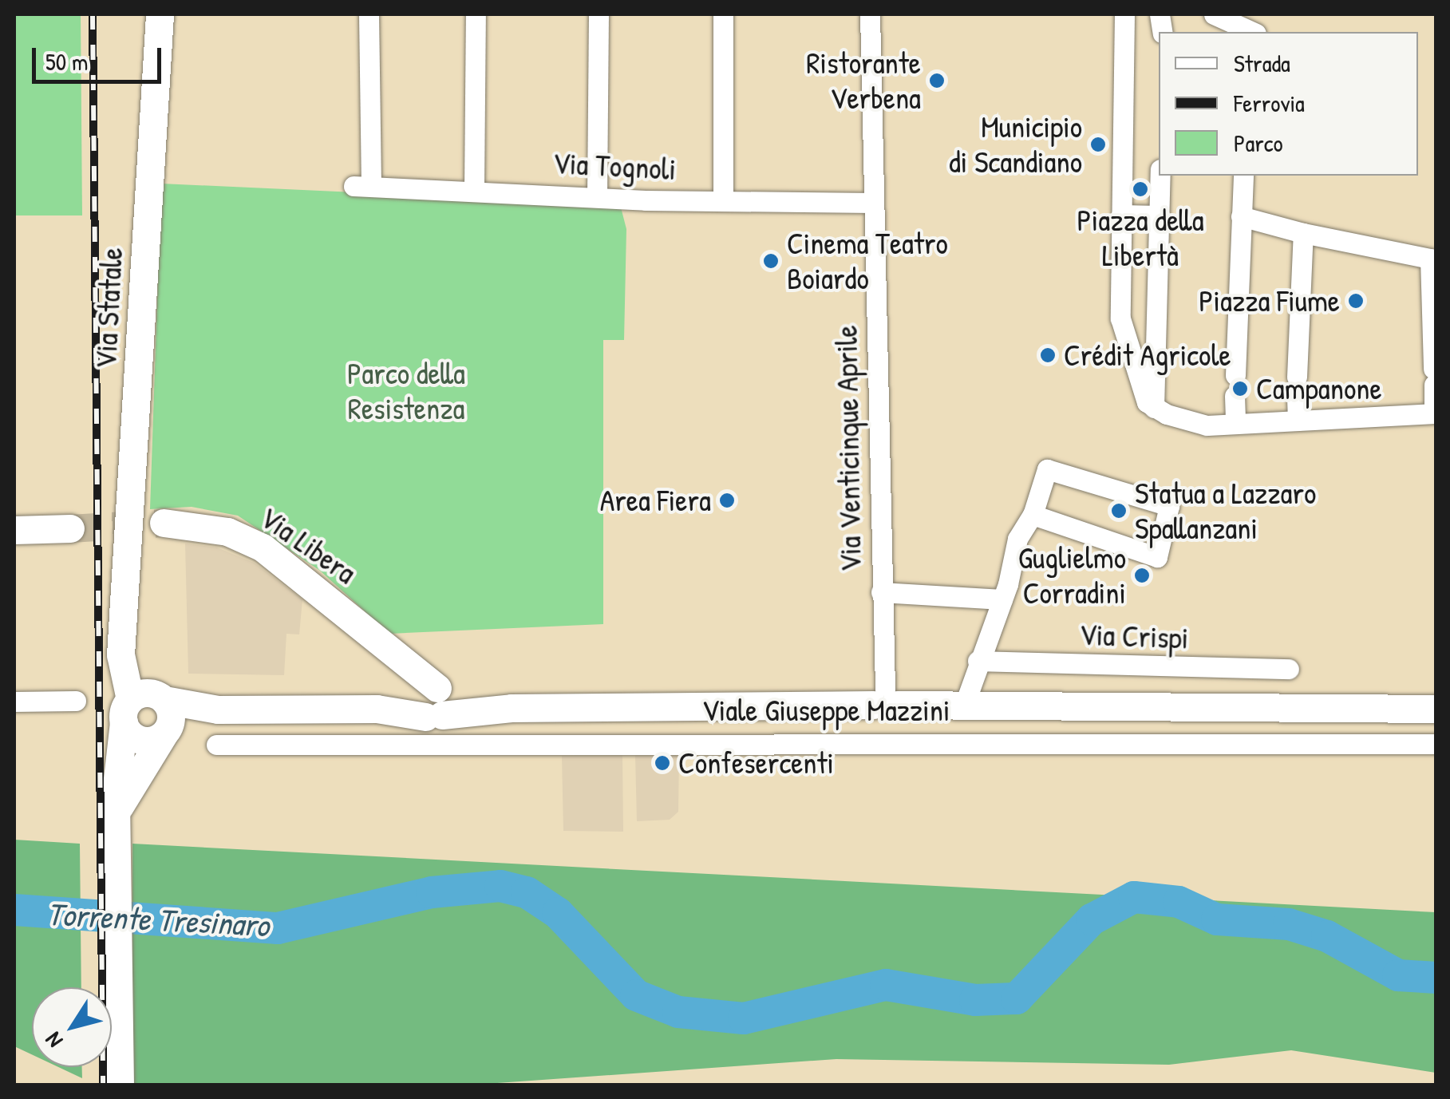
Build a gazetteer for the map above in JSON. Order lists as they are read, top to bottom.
{
  "streets": {
    "street": [
      "Via Tognoli",
      "Via Statale",
      "Via Venticinque Aprile",
      "Via Libera",
      "Via Crispi",
      "Viale Giuseppe Mazzini"
    ]
  },
  "crossings": [
    ["Via Tognoli", "Via Venticinque Aprile"],
    ["Via Statale", "Viale Giuseppe Mazzini"],
    ["Via Venticinque Aprile", "Viale Giuseppe Mazzini"],
    ["Via Libera", "Viale Giuseppe Mazzini"]
  ],
  "water": ["Torrente Tresinaro"],
  "parks": ["Parco della Resistenza"],
  "places": [
    "Ristorante Verbena",
    "Municipio di Scandiano",
    "Piazza della Libertà",
    "Cinema Teatro Boiardo",
    "Piazza Fiume",
    "Crédit Agricole",
    "Campanone",
    "Area Fiera",
    "Statua a Lazzaro Spallanzani",
    "Guglielmo Corradini",
    "Confesercenti"
  ],
  "legend": ["Strada", "Ferrovia", "Parco"],
  "scale_bar": "50 m",
  "north": "bottom left"
}
